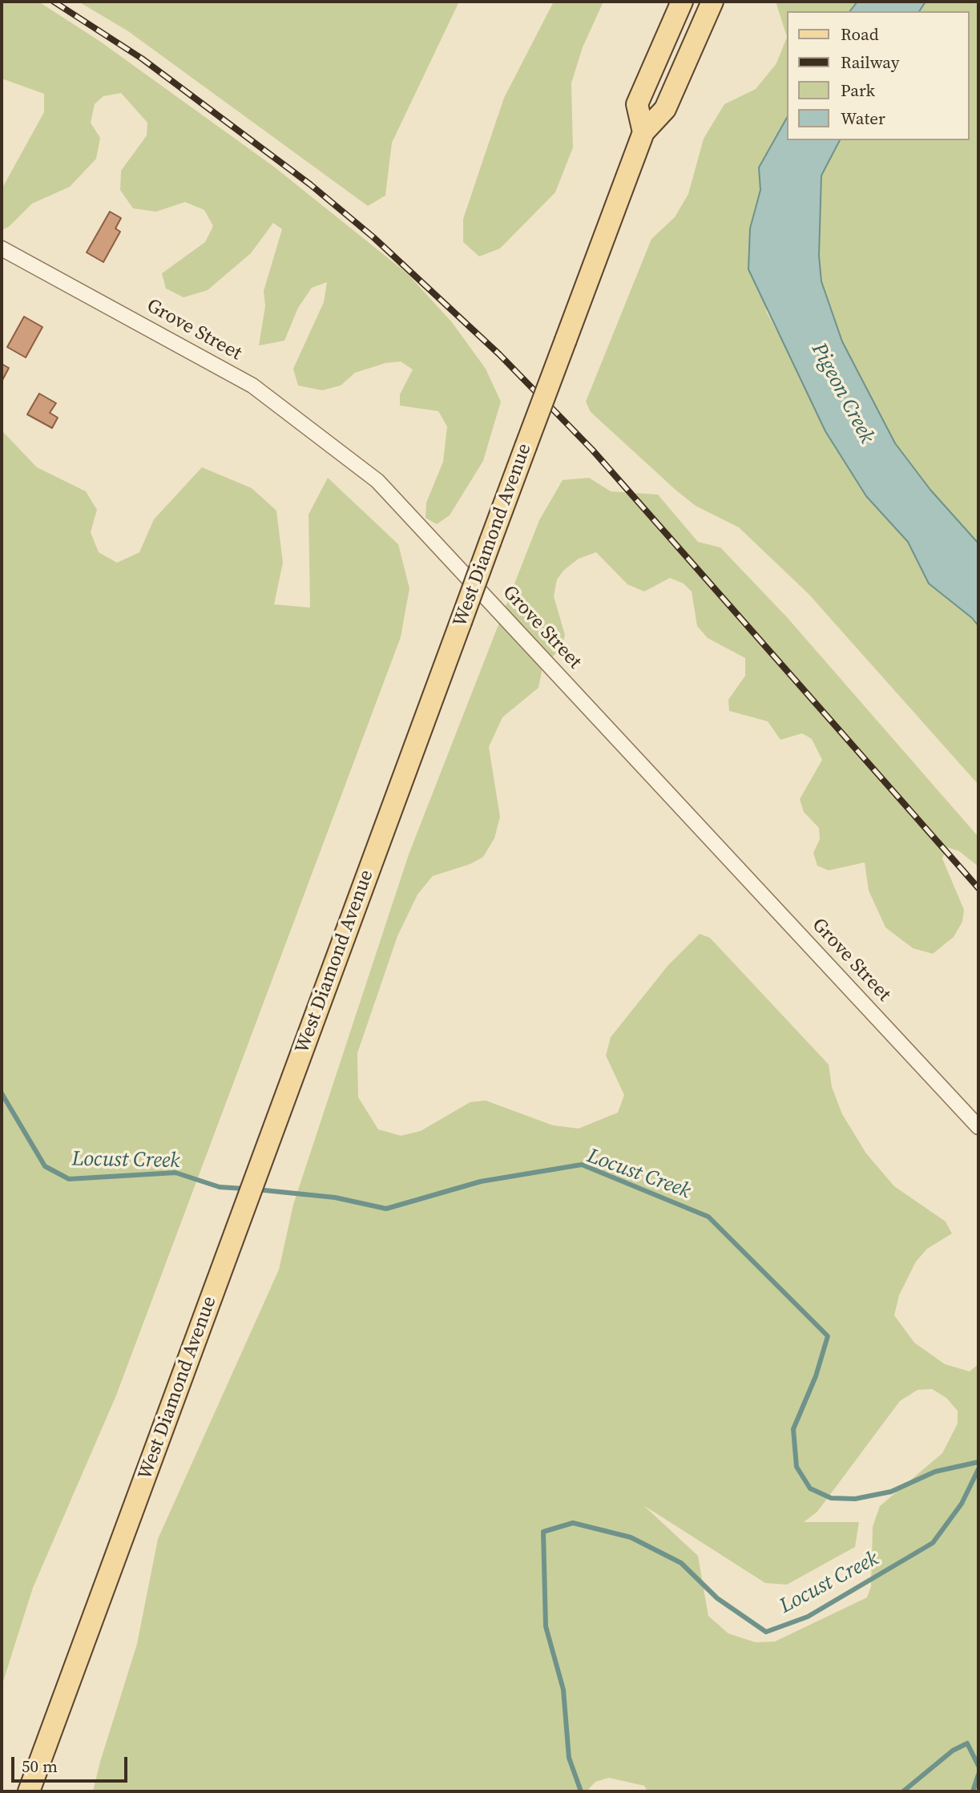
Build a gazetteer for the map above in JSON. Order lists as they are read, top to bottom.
{
  "streets": {
    "main road": ["West Diamond Avenue"],
    "street": ["Grove Street"]
  },
  "water": ["Pigeon Creek", "Locust Creek"],
  "legend": [
    "Road",
    "Railway",
    "Park",
    "Water"
  ],
  "scale_bar": "50 m"
}
